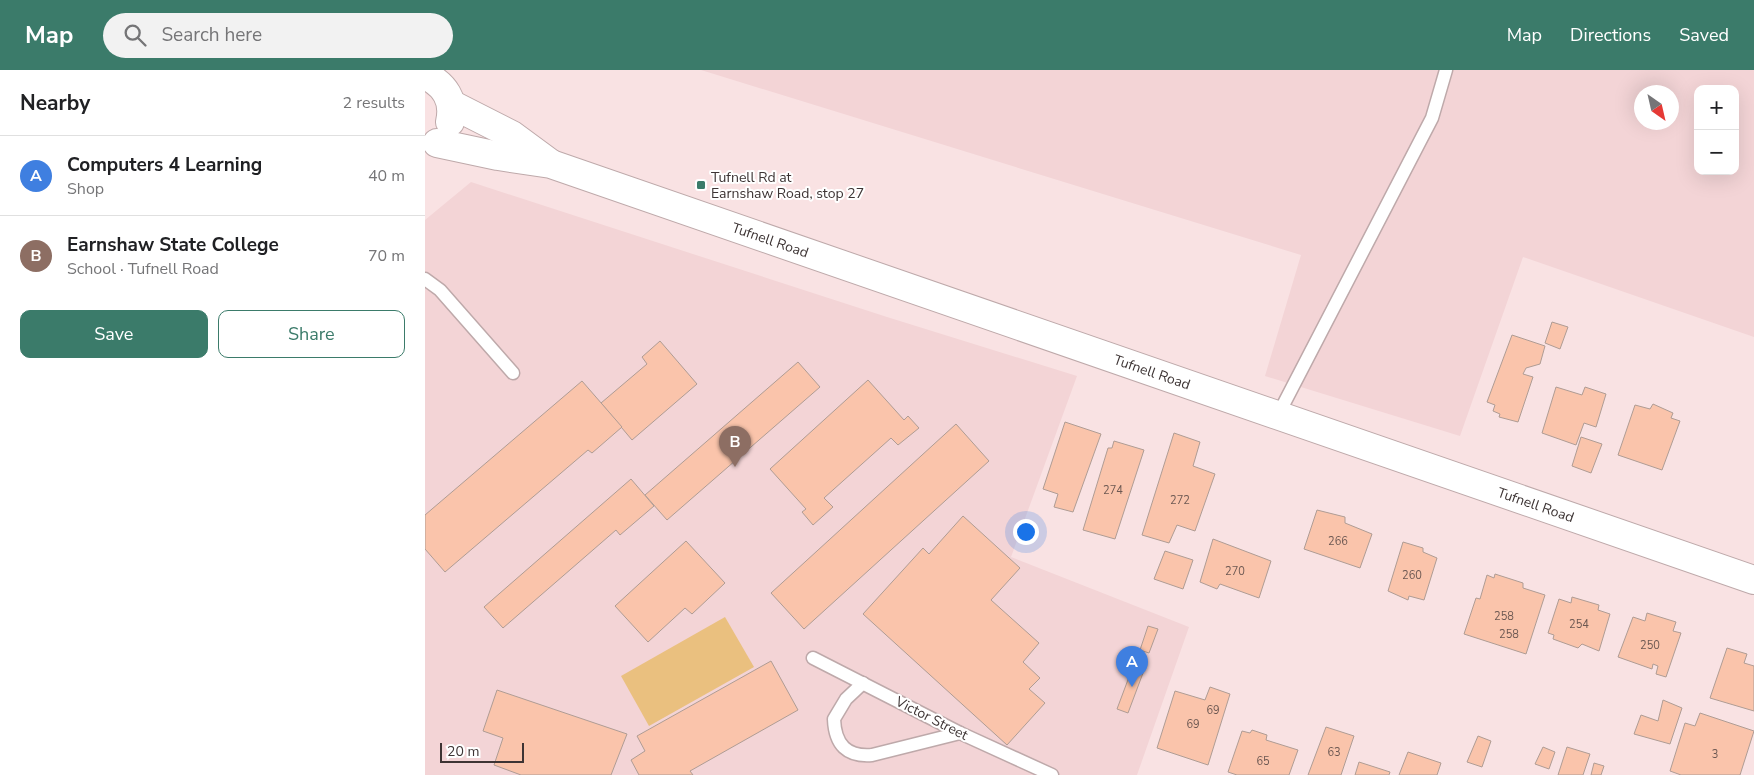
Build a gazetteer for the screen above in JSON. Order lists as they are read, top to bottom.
{
  "streets": {
    "street": ["Tufnell Road"],
    "lane": ["Victor Street"]
  },
  "places": {
    "transit": ["Tufnell Rd at Earnshaw Road, stop 27"]
  },
  "house_numbers": [
    "274",
    "272",
    "266",
    "270",
    "260",
    "258",
    "254",
    "258",
    "250",
    "69",
    "69",
    "63",
    "3",
    "65"
  ],
  "scale_bar": "20 m",
  "north": "bottom right",
  "page": {
    "header": "Map",
    "search": "Search here",
    "nav": ["Map", "Directions", "Saved"],
    "heading": ["Nearby", "2 results"],
    "map_buttons": ["+", "−"],
    "list": [
      {
        "mark": "A",
        "name": "Computers 4 Learning",
        "note": "Shop",
        "value": "40 m"
      },
      {
        "mark": "B",
        "name": "Earnshaw State College",
        "note": "School · Tufnell Road",
        "value": "70 m"
      }
    ],
    "buttons": ["Save", "Share"],
    "pins": ["B", "A"],
    "scale": "20 m"
  }
}
